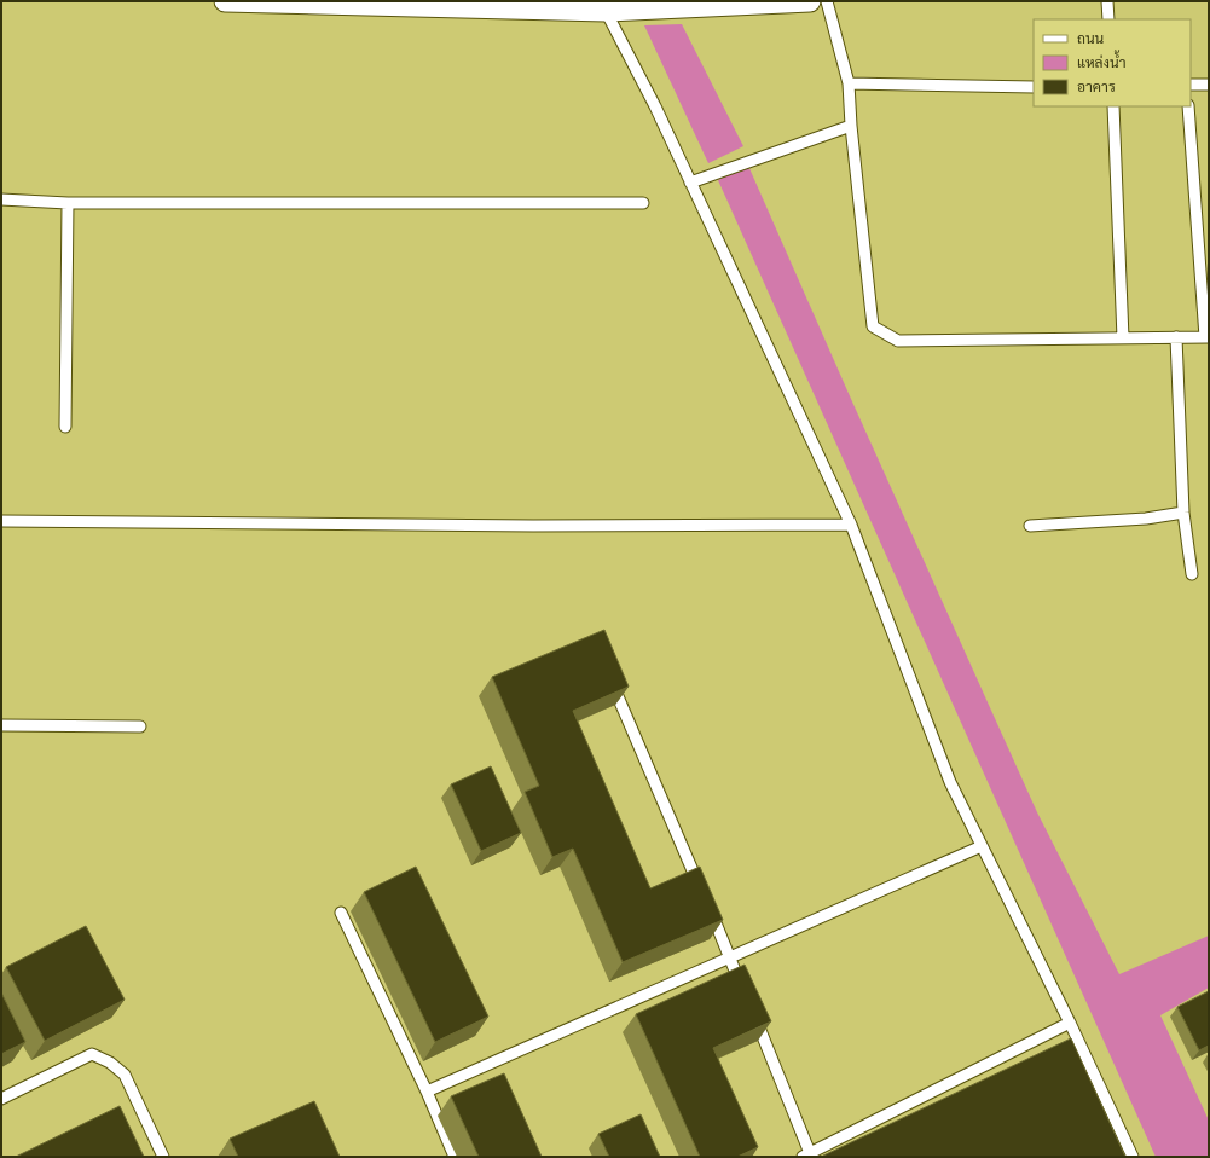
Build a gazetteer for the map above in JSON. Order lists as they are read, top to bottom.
{
  "legend": ["ถนน", "แหล่งน้ำ", "อาคาร"]
}
